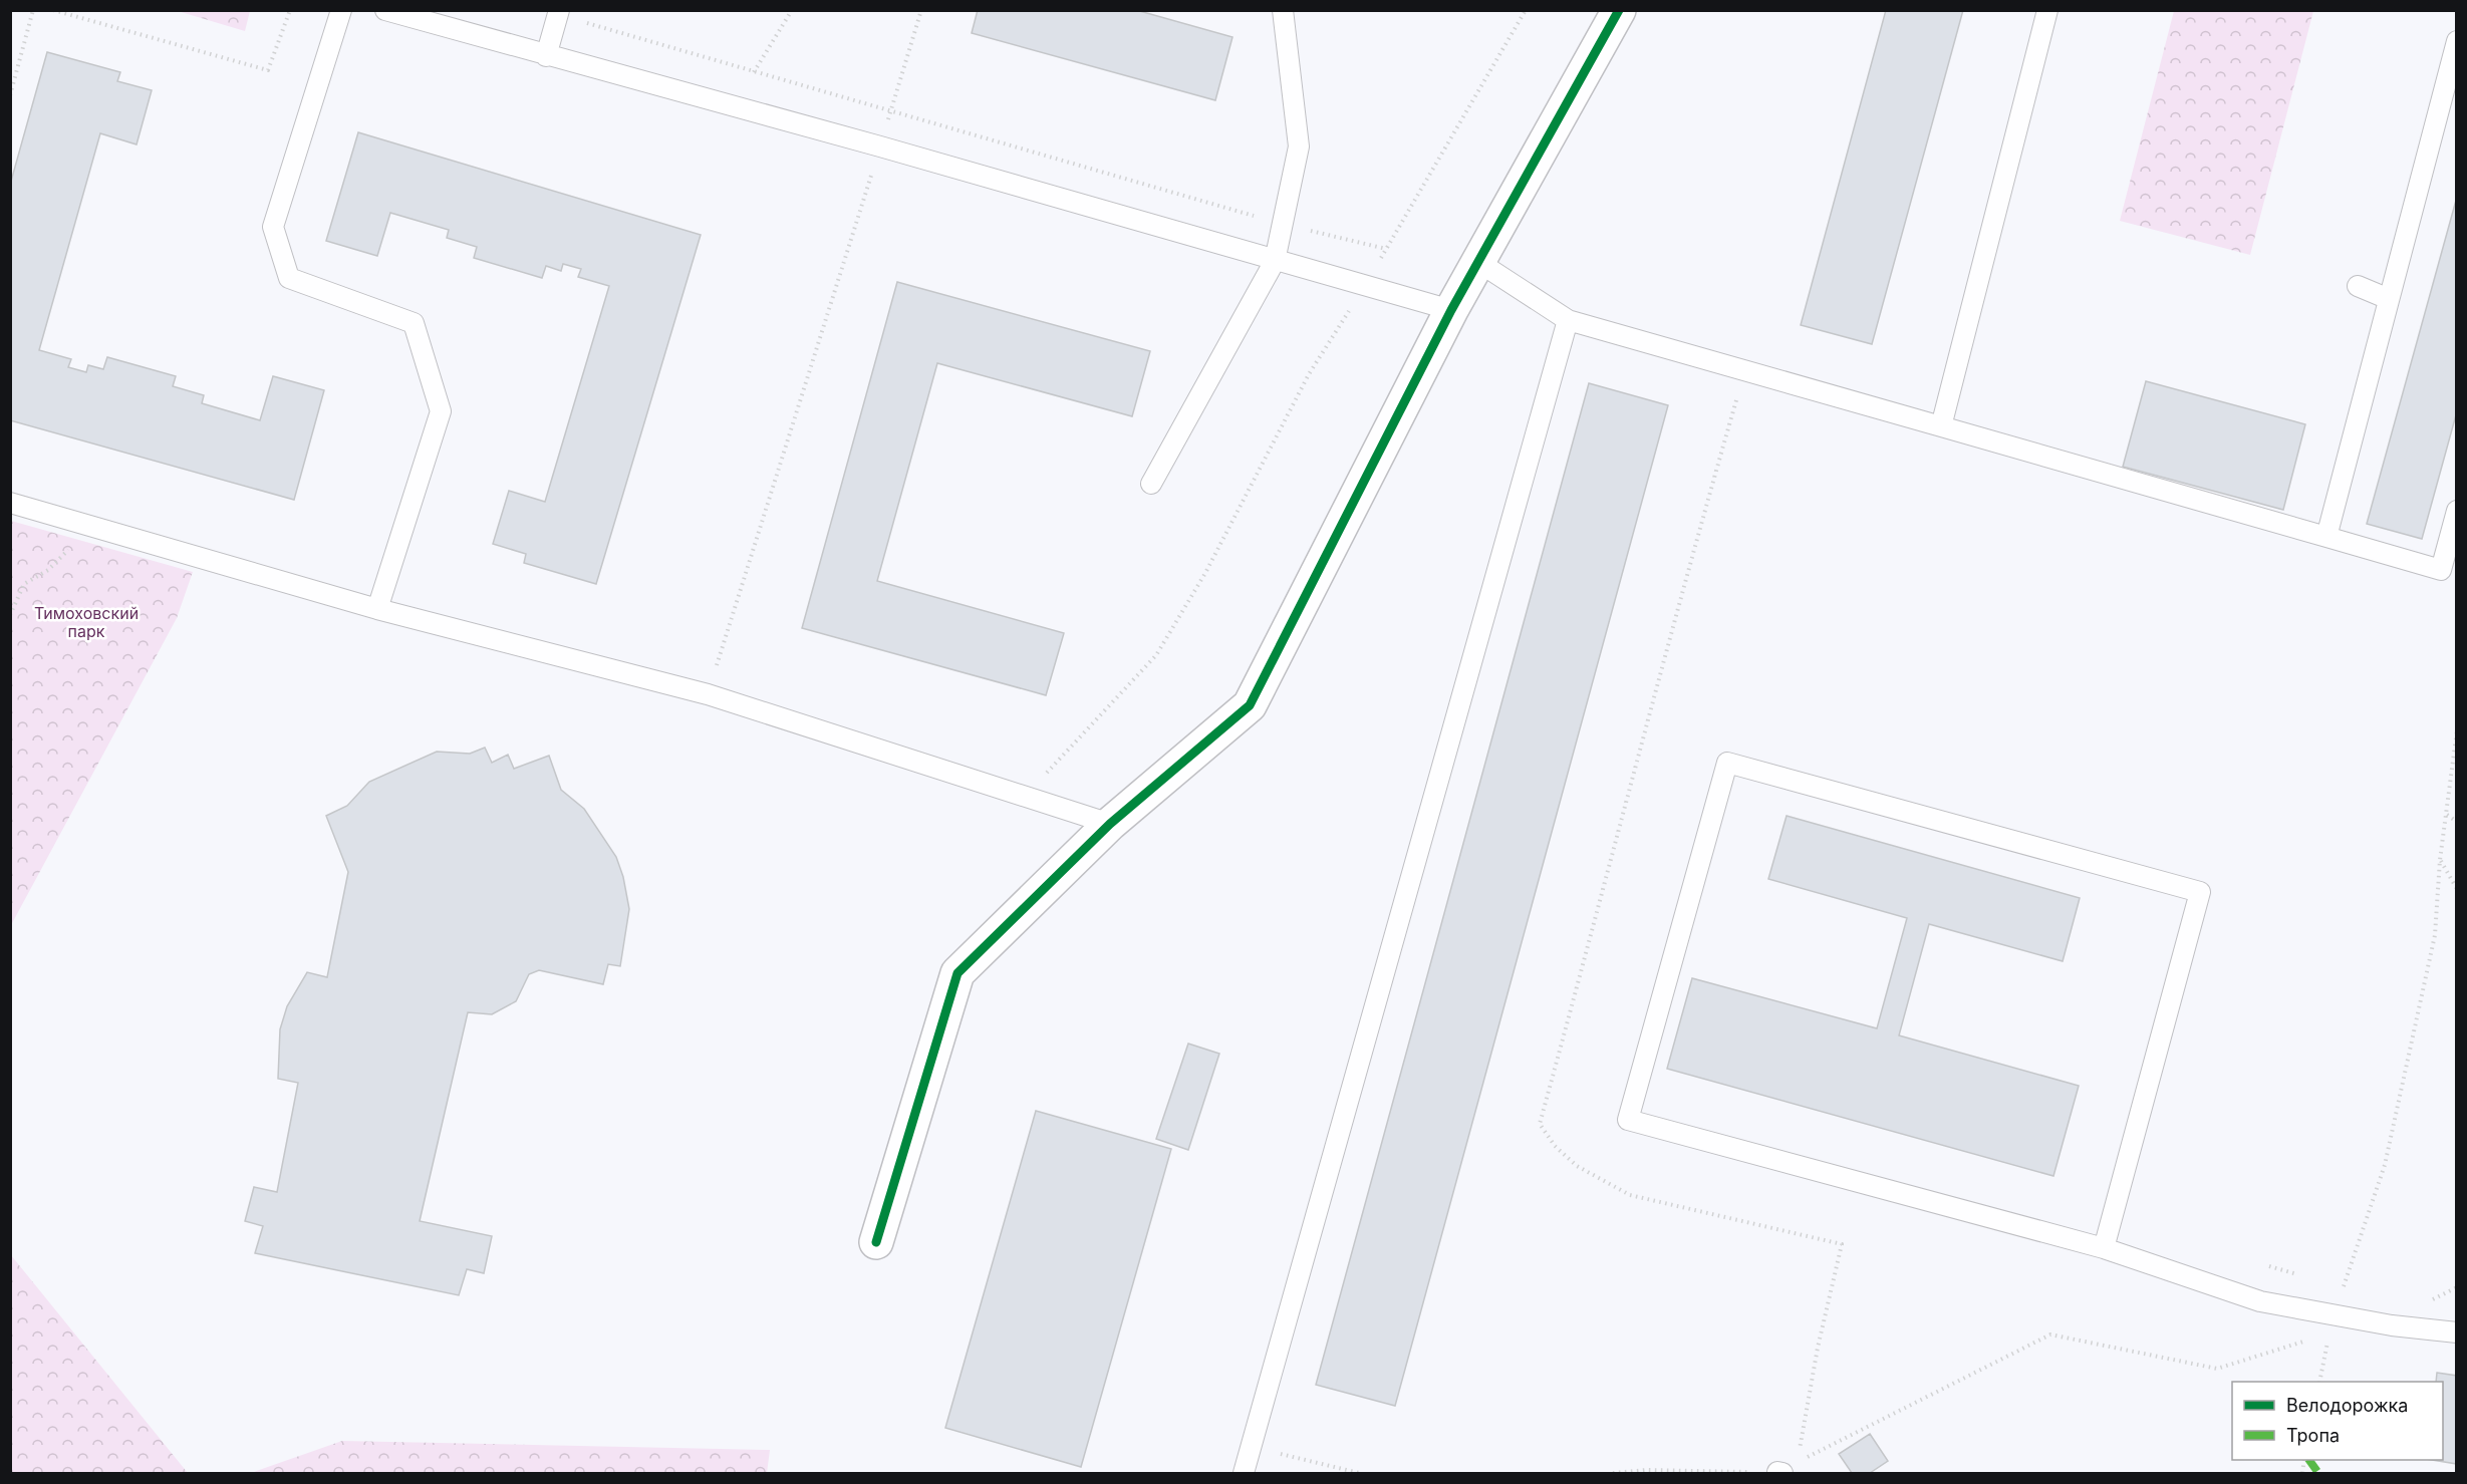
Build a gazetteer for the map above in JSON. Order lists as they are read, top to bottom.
{
  "parks": ["Тимоховский парк"],
  "legend": ["Велодорожка", "Тропа"]
}
